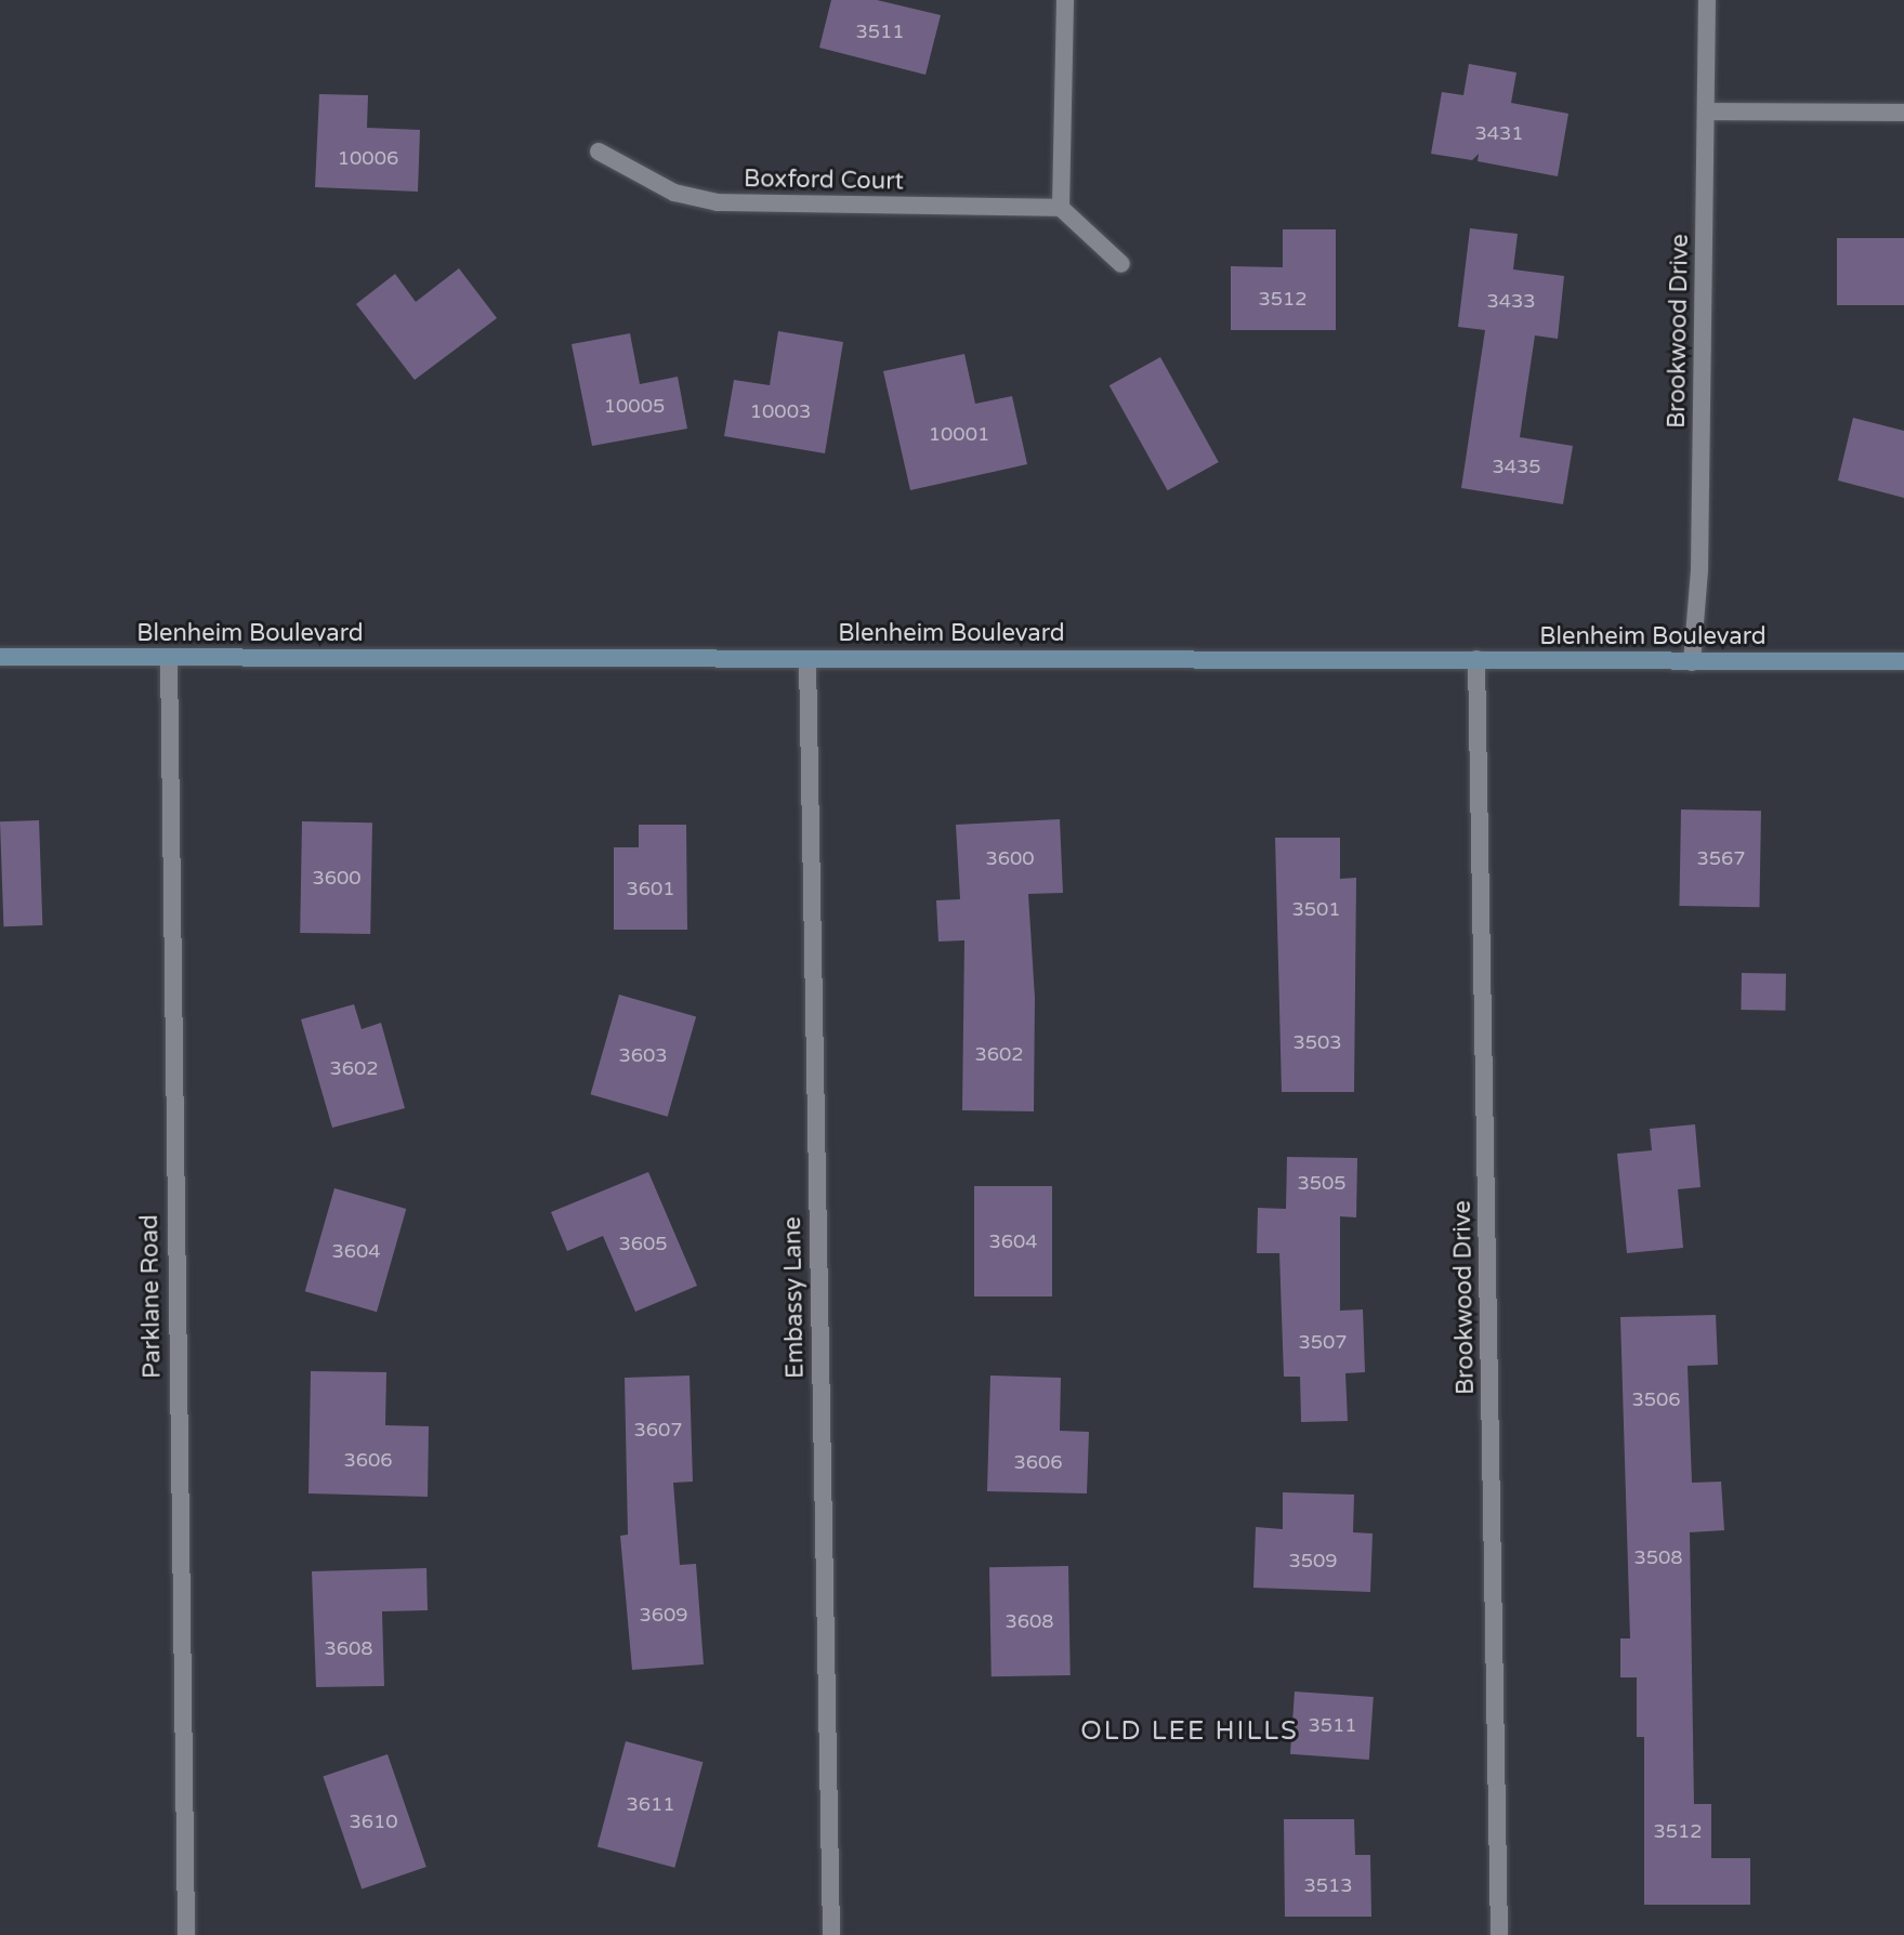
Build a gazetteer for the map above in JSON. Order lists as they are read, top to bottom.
{
  "streets": {
    "main road": ["Blenheim Boulevard"],
    "street": [
      "Boxford Court",
      "Brookwood Drive",
      "Parklane Road",
      "Embassy Lane"
    ]
  },
  "crossings": [
    ["Brookwood Drive", "Blenheim Boulevard"],
    ["Blenheim Boulevard", "Parklane Road"],
    ["Blenheim Boulevard", "Embassy Lane"]
  ],
  "districts": ["OLD LEE HILLS"],
  "house_numbers": [
    "3511",
    "3431",
    "10006",
    "3512",
    "3433",
    "10005",
    "10003",
    "10001",
    "3435",
    "3600",
    "3567",
    "3600",
    "3601",
    "3501",
    "3503",
    "3602",
    "3603",
    "3602",
    "3505",
    "3604",
    "3605",
    "3604",
    "3507",
    "3506",
    "3607",
    "3606",
    "3606",
    "3508",
    "3509",
    "3609",
    "3608",
    "3608",
    "3511",
    "3611",
    "3610",
    "3512",
    "3513"
  ]
}
